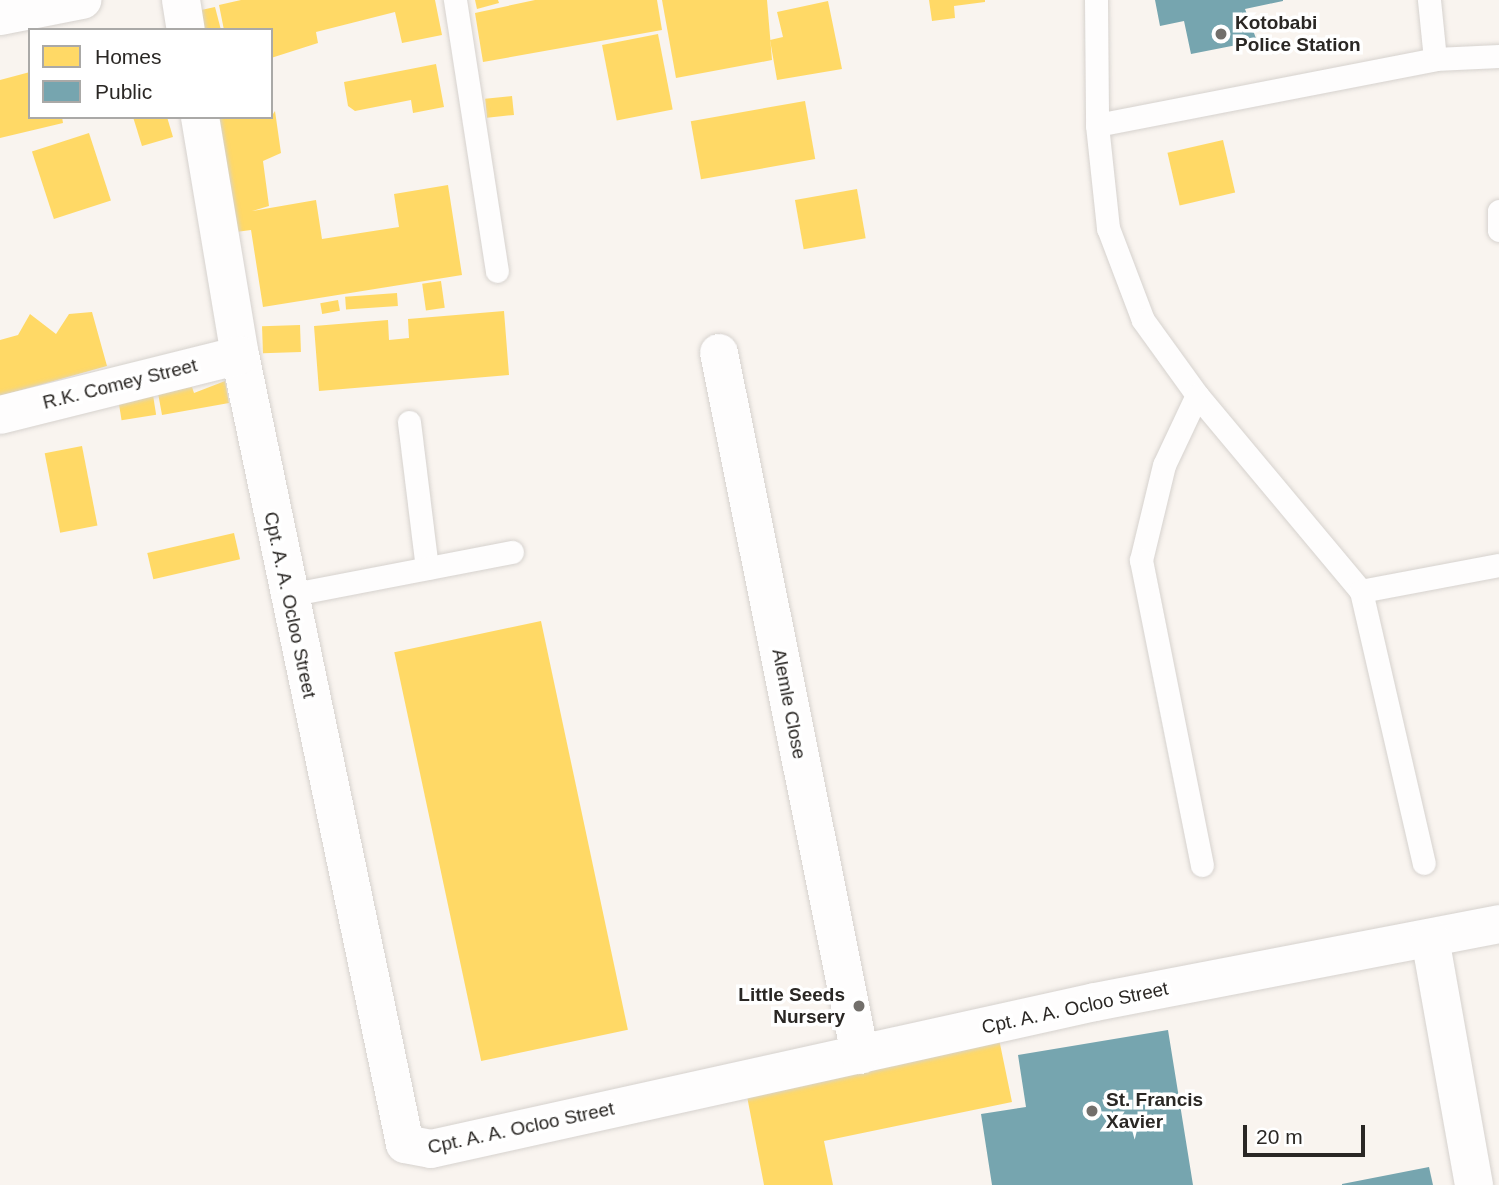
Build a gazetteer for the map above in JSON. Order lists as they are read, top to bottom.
{
  "streets": {
    "street": ["R.K. Comey Street", "Cpt. A. A. Ocloo Street", "Alemle Close"]
  },
  "crossings": [
    ["R.K. Comey Street", "Cpt. A. A. Ocloo Street"],
    ["Cpt. A. A. Ocloo Street", "Alemle Close"]
  ],
  "places": ["Kotobabi Police Station", "Little Seeds Nursery", "St. Francis Xavier"],
  "legend": ["Homes", "Public"],
  "scale_bar": "20 m"
}
